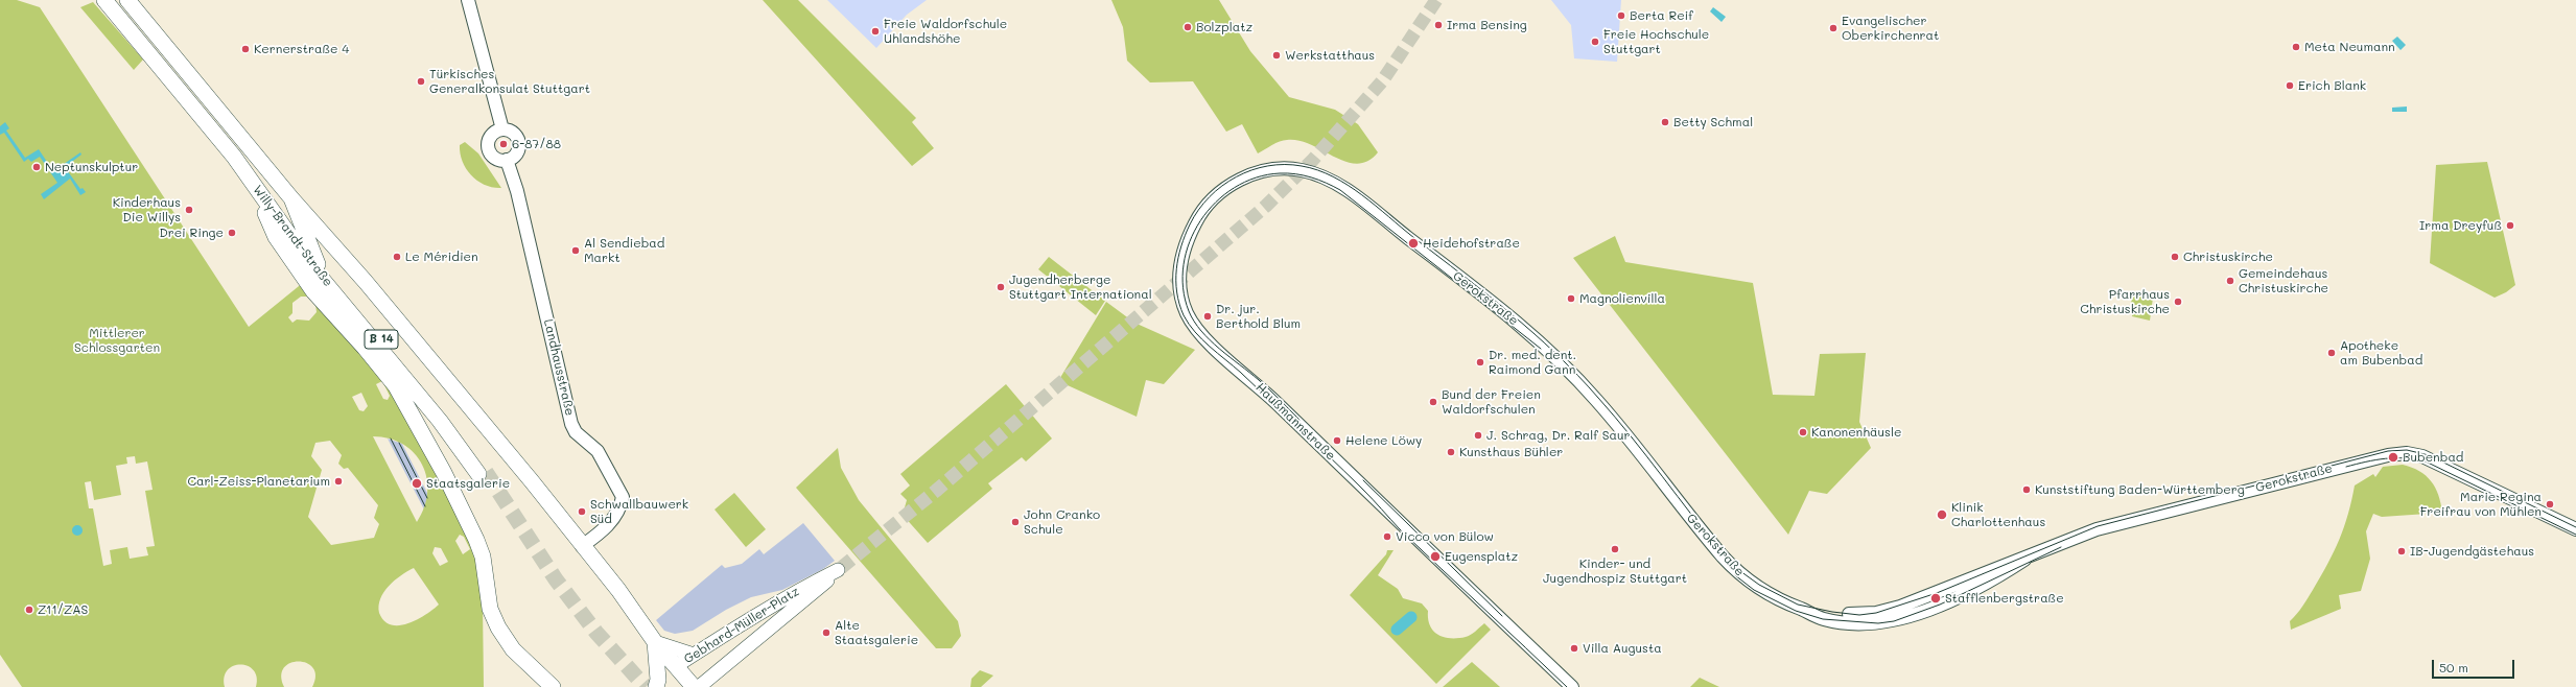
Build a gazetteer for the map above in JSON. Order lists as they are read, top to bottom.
{
  "streets": {
    "main road": ["Willy-Brandt-Straße", "B 14", "Gebhard-Müller-Platz"],
    "street": ["Gerokstraße", "Landhausstraße", "Haußmannstraße"]
  },
  "crossings": [
    ["Gerokstraße", "Haußmannstraße"]
  ],
  "parks": ["Mittlerer Schlossgarten"],
  "places": [
    "Berta Reif",
    "Irma Bensing",
    "Bolzplatz",
    "Evangelischer Oberkirchenrat",
    "Freie Waldorfschule Uhlandshöhe",
    "Freie Hochschule Stuttgart",
    "Meta Neumann",
    "Kernerstraße 4",
    "Werkstatthaus",
    "Türkisches Generalkonsulat Stuttgart",
    "Erich Blank",
    "Betty Schmal",
    "6-87/88",
    "Neptunskulptur",
    "Kinderhaus Die Willys",
    "Irma Dreyfuß",
    "Drei Ringe",
    "Heidehofstraße",
    "Al Sendiebad Markt",
    "Le Méridien",
    "Christuskirche",
    "Gemeindehaus Christuskirche",
    "Jugendherberge Stuttgart International",
    "Magnolienvilla",
    "Pfarrhaus Christuskirche",
    "Dr. jur. Berthold Blum",
    "Apotheke am Bubenbad",
    "Dr. med. dent. Raimond Gann",
    "Bund der Freien Waldorfschulen",
    "Kanonenhäusle",
    "J. Schrag, Dr. Ralf Saur",
    "Helene Löwy",
    "Kunsthaus Bühler",
    "Bubenbad",
    "Carl-Zeiss-Planetarium",
    "Staatsgalerie",
    "Kunststiftung Baden-Württemberg",
    "Marie Regina Freifrau von Mühlen",
    "Schwallbauwerk Süd",
    "Klinik Charlottenhaus",
    "John Cranko Schule",
    "Vicco von Bülow",
    "Kinder- und Jugendhospiz Stuttgart",
    "IB-Jugendgästehaus",
    "Eugensplatz",
    "Stafflenbergstraße",
    "Z11/ZAS",
    "Alte Staatsgalerie",
    "Villa Augusta"
  ],
  "scale_bar": "50 m"
}
